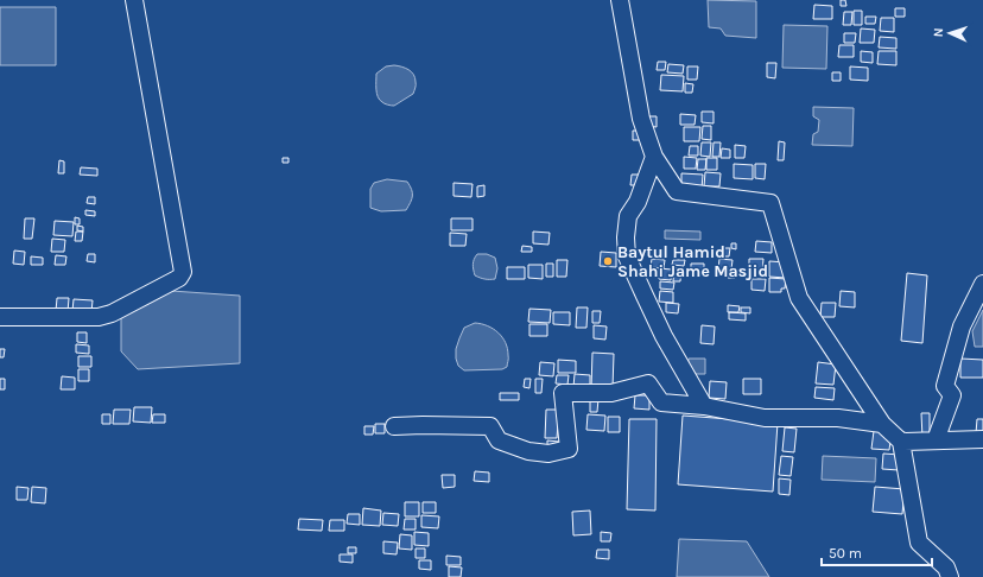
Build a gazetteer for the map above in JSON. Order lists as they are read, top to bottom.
{
  "places": ["Baytul Hamid Shahi Jame Masjid"],
  "scale_bar": "50 m",
  "north": "left"
}
